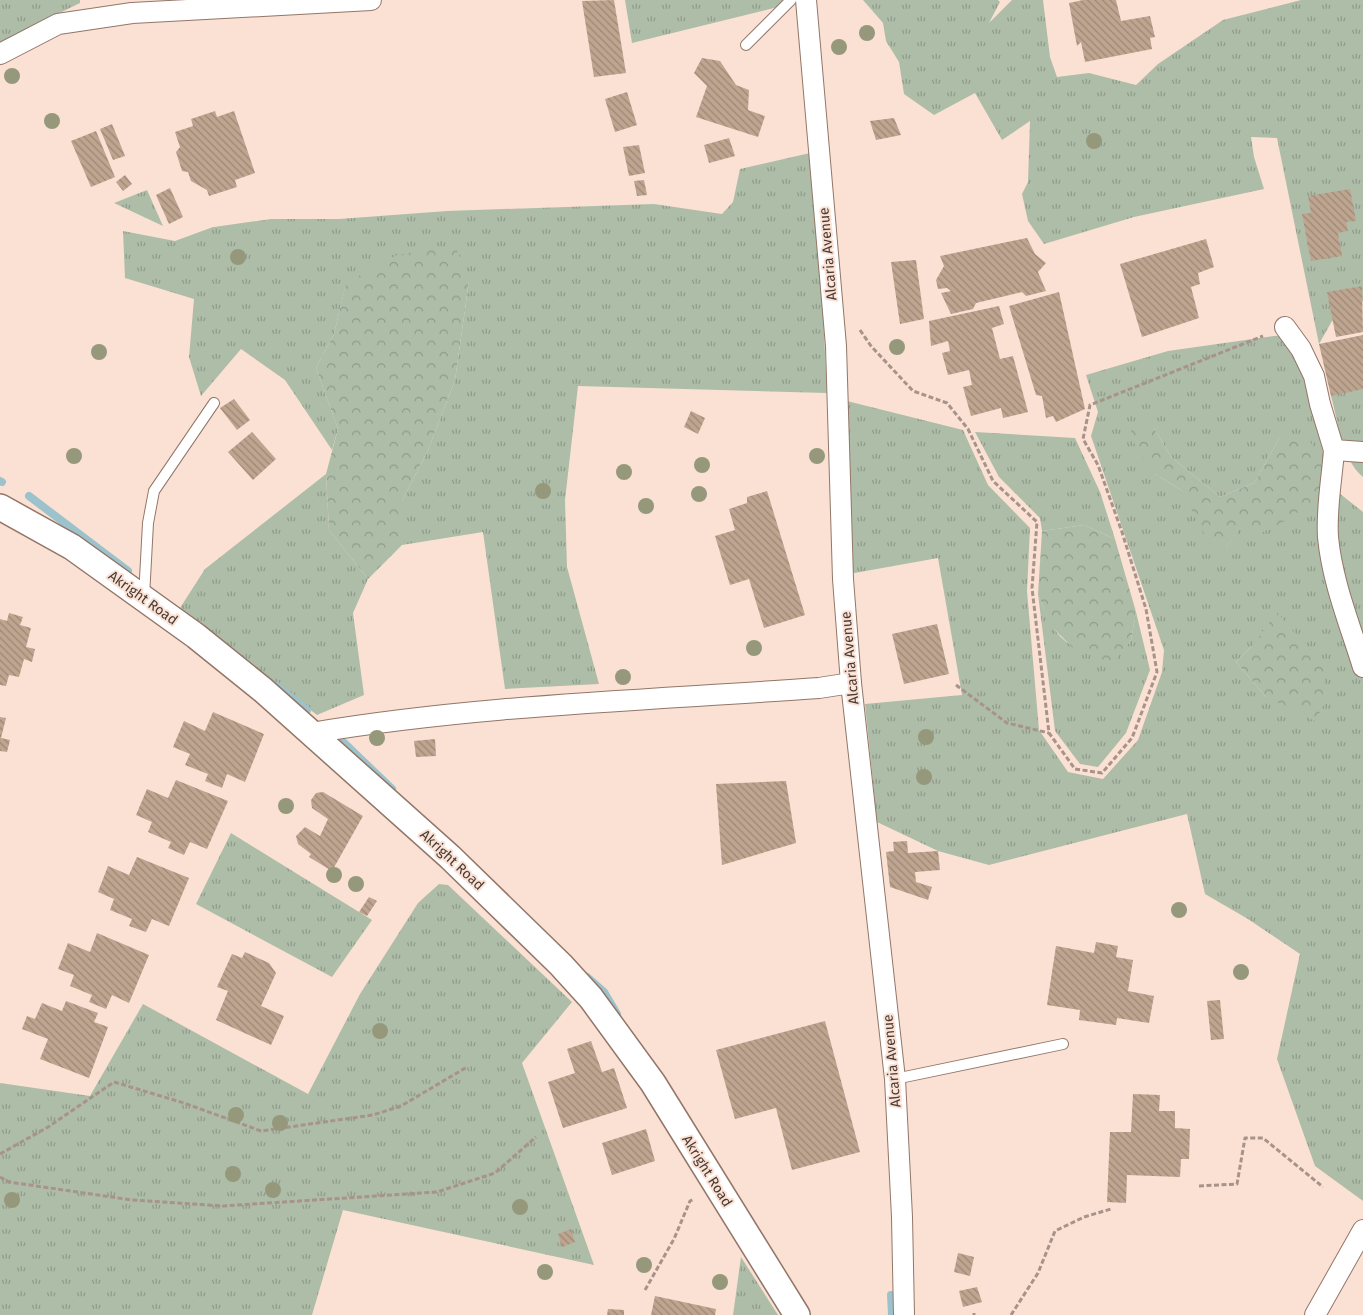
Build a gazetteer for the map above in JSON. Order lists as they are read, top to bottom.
{
  "streets": {
    "street": ["Alcaria Avenue", "Akright Road"]
  }
}
